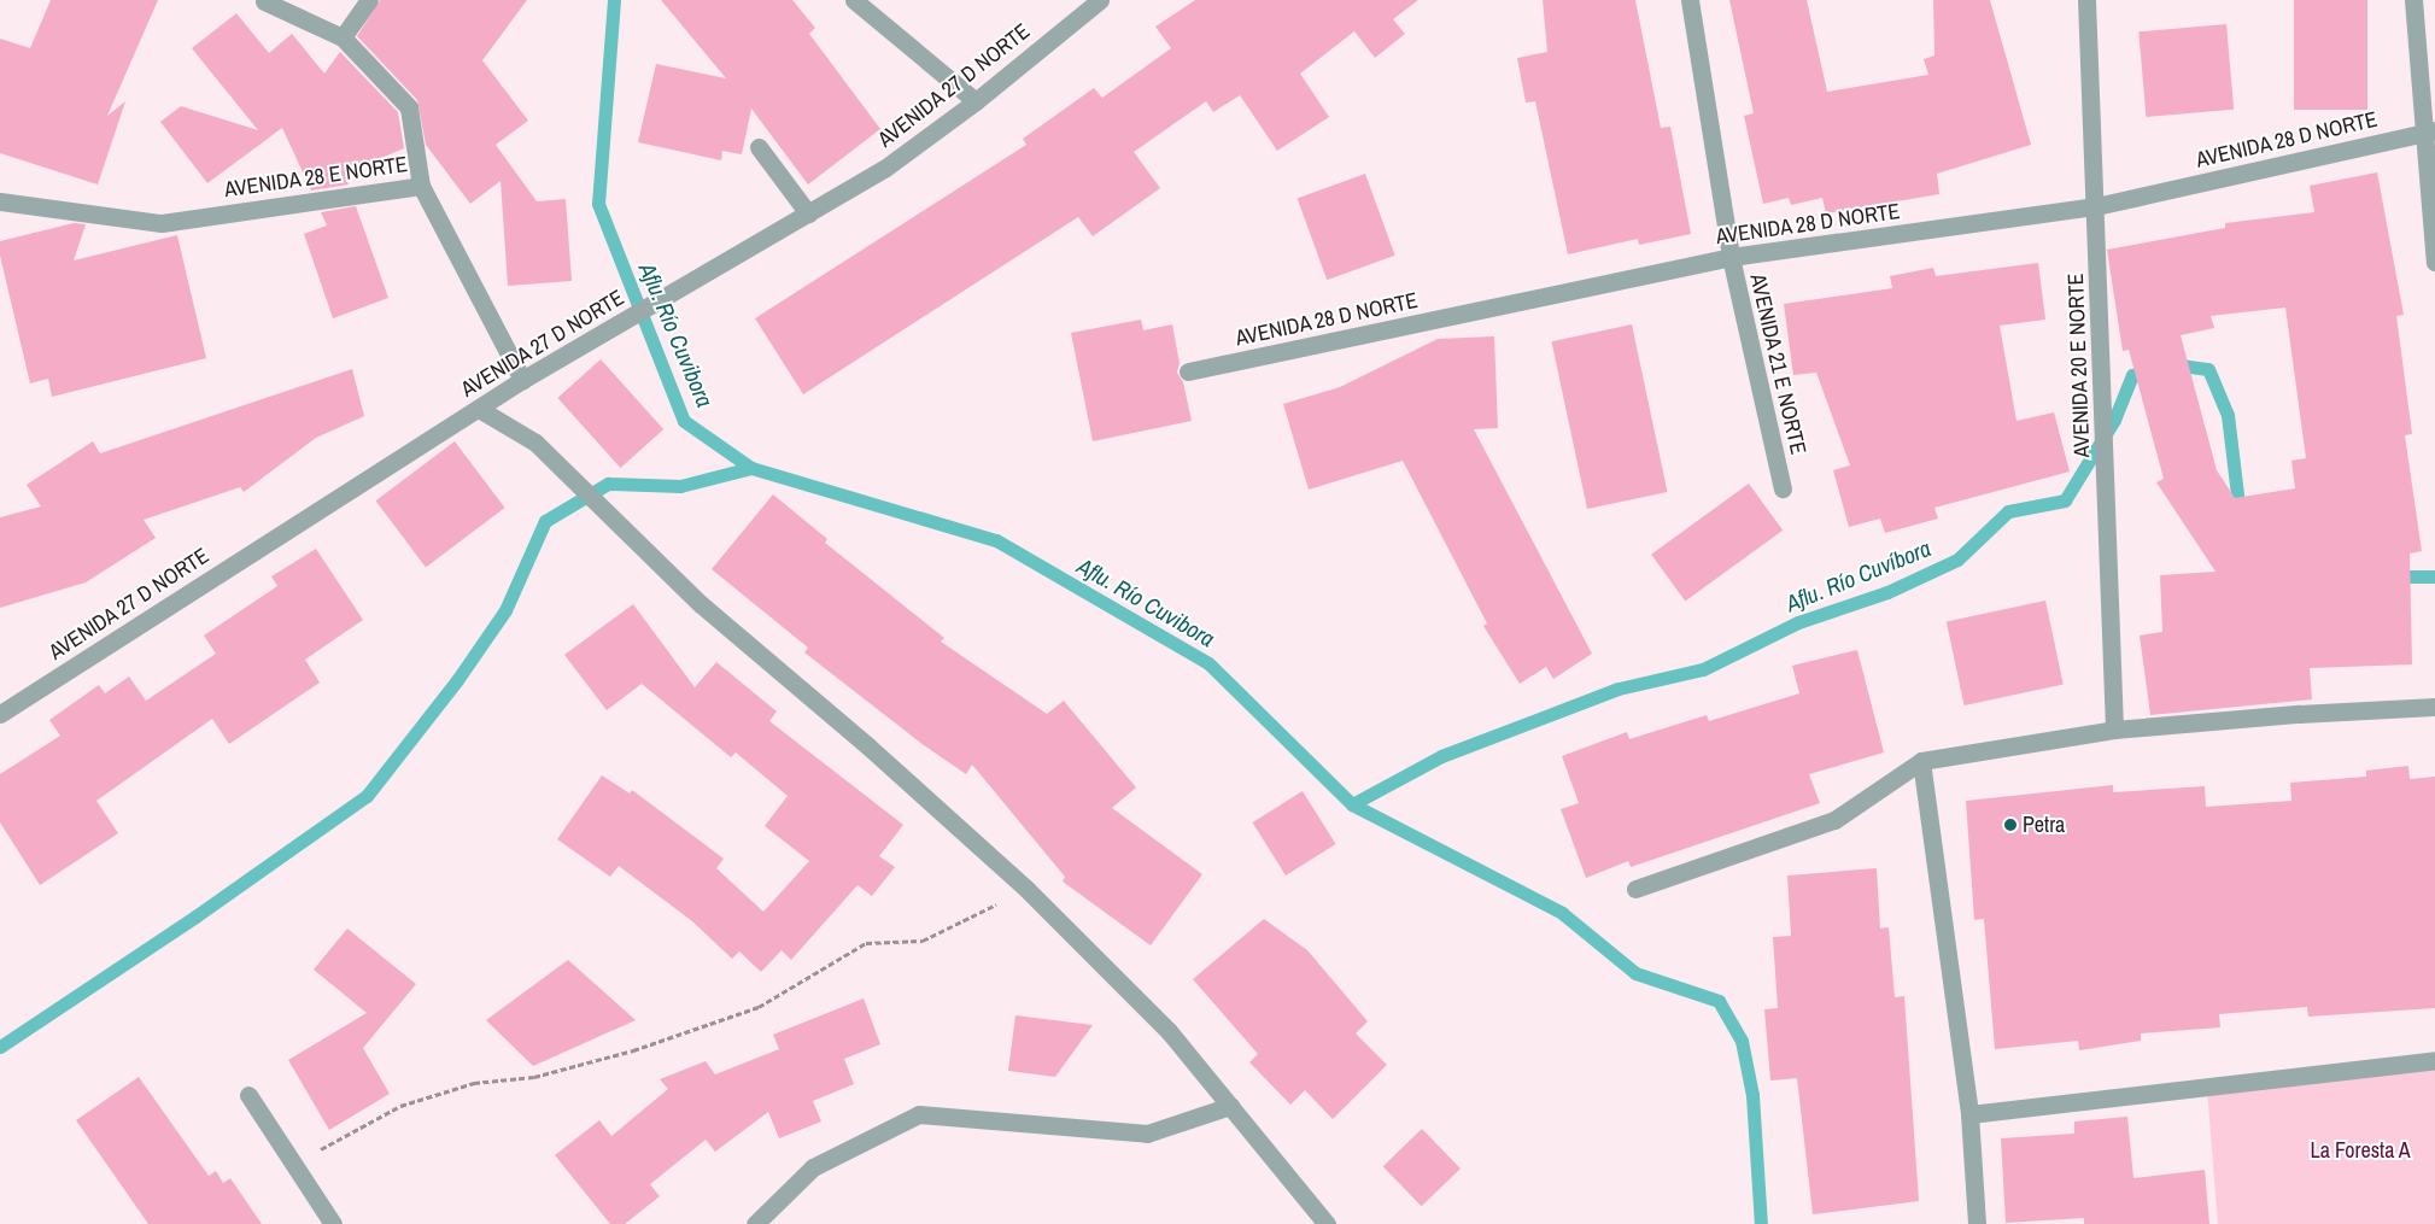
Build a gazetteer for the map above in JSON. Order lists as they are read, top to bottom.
{
  "streets": {
    "street": [
      "AVENIDA 27 D NORTE",
      "AVENIDA 28 D NORTE",
      "AVENIDA 28 E NORTE",
      "AVENIDA 21 E NORTE",
      "AVENIDA 20 E NORTE"
    ]
  },
  "crossings": [
    ["AVENIDA 27 D NORTE", "AVENIDA 28 E NORTE"],
    ["AVENIDA 28 D NORTE", "AVENIDA 21 E NORTE"],
    ["AVENIDA 28 D NORTE", "AVENIDA 20 E NORTE"]
  ],
  "water": ["Aflu. Río Cuvibora", "Aflu. Río Cuvíbora"],
  "parks": ["La Foresta A"],
  "places": ["Petra"]
}
